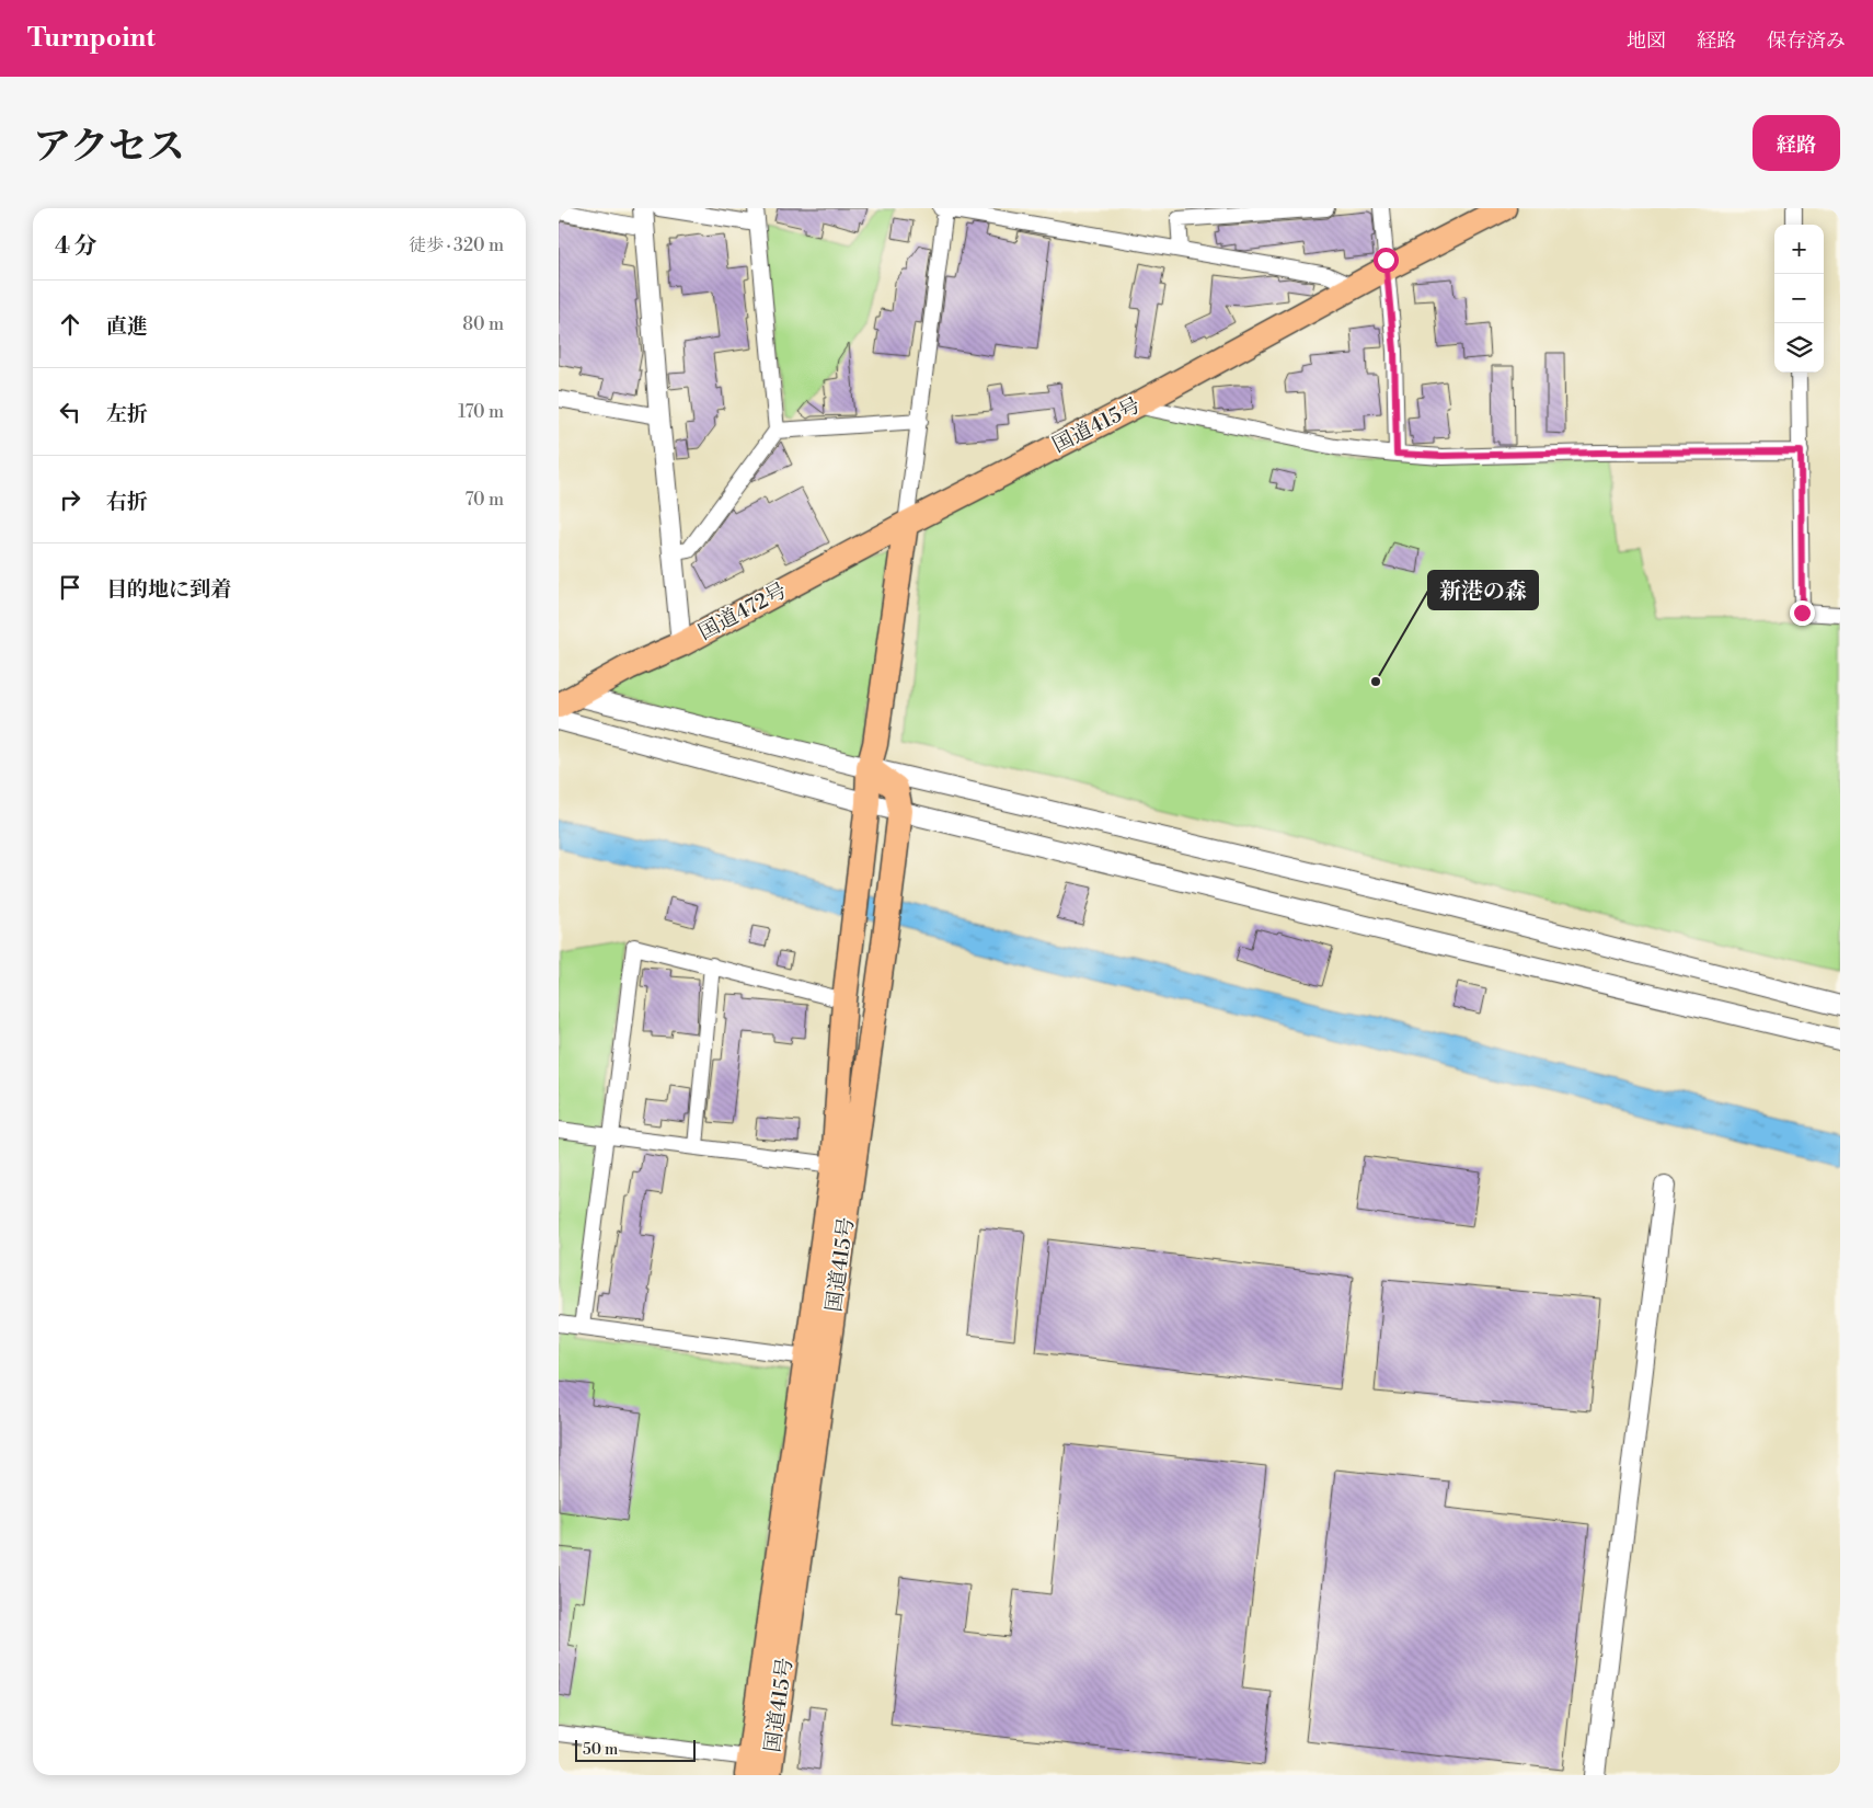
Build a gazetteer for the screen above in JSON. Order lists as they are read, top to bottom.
{
  "streets": {
    "highway": ["国道415号", "国道472号"]
  },
  "crossings": [
    ["国道415号", "国道472号"]
  ],
  "places": ["新港の森"],
  "scale_bar": "50 m",
  "page": {
    "header": "Turnpoint",
    "nav": ["地図", "経路", "保存済み"],
    "title": "アクセス",
    "buttons": "経路",
    "heading": ["4 分", "徒歩 · 320 m"],
    "map_buttons": ["+", "−"],
    "list": [
      ["直進", "80 m"],
      ["左折", "170 m"],
      ["右折", "70 m"],
      "目的地に到着"
    ],
    "scale": "50 m"
  }
}
